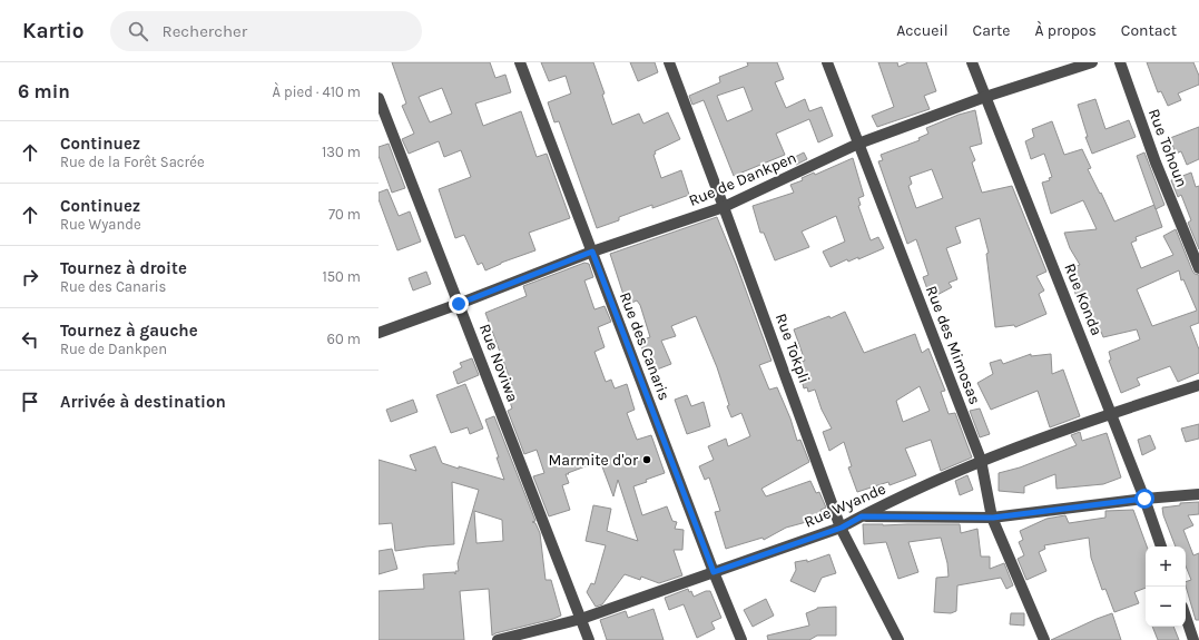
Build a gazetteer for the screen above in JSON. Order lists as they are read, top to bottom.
{
  "streets": {
    "street": [
      "Rue Tohoun",
      "Rue de Dankpen",
      "Rue Konda",
      "Rue des Mimosas",
      "Rue des Canaris",
      "Rue Tokpli",
      "Rue Noviwa",
      "Rue Wyande"
    ]
  },
  "crossings": [
    ["Rue de Dankpen", "Rue Konda"],
    ["Rue de Dankpen", "Rue des Mimosas"],
    ["Rue de Dankpen", "Rue des Canaris"],
    ["Rue de Dankpen", "Rue Tokpli"],
    ["Rue de Dankpen", "Rue Noviwa"],
    ["Rue Konda", "Rue Wyande"],
    ["Rue des Mimosas", "Rue Wyande"],
    ["Rue des Canaris", "Rue Wyande"],
    ["Rue Tokpli", "Rue Wyande"],
    ["Rue Noviwa", "Rue Wyande"]
  ],
  "places": ["Marmite d'or"],
  "page": {
    "header": "Kartio",
    "search": "Rechercher",
    "nav": [
      "Accueil",
      "Carte",
      "À propos",
      "Contact"
    ],
    "heading": ["6 min", "À pied · 410 m"],
    "list": [
      ["Continuez", "Rue de la Forêt Sacrée", "130 m"],
      ["Continuez", "Rue Wyande", "70 m"],
      ["Tournez à droite", "Rue des Canaris", "150 m"],
      ["Tournez à gauche", "Rue de Dankpen", "60 m"],
      "Arrivée à destination"
    ],
    "map_buttons": ["+", "−"]
  }
}
